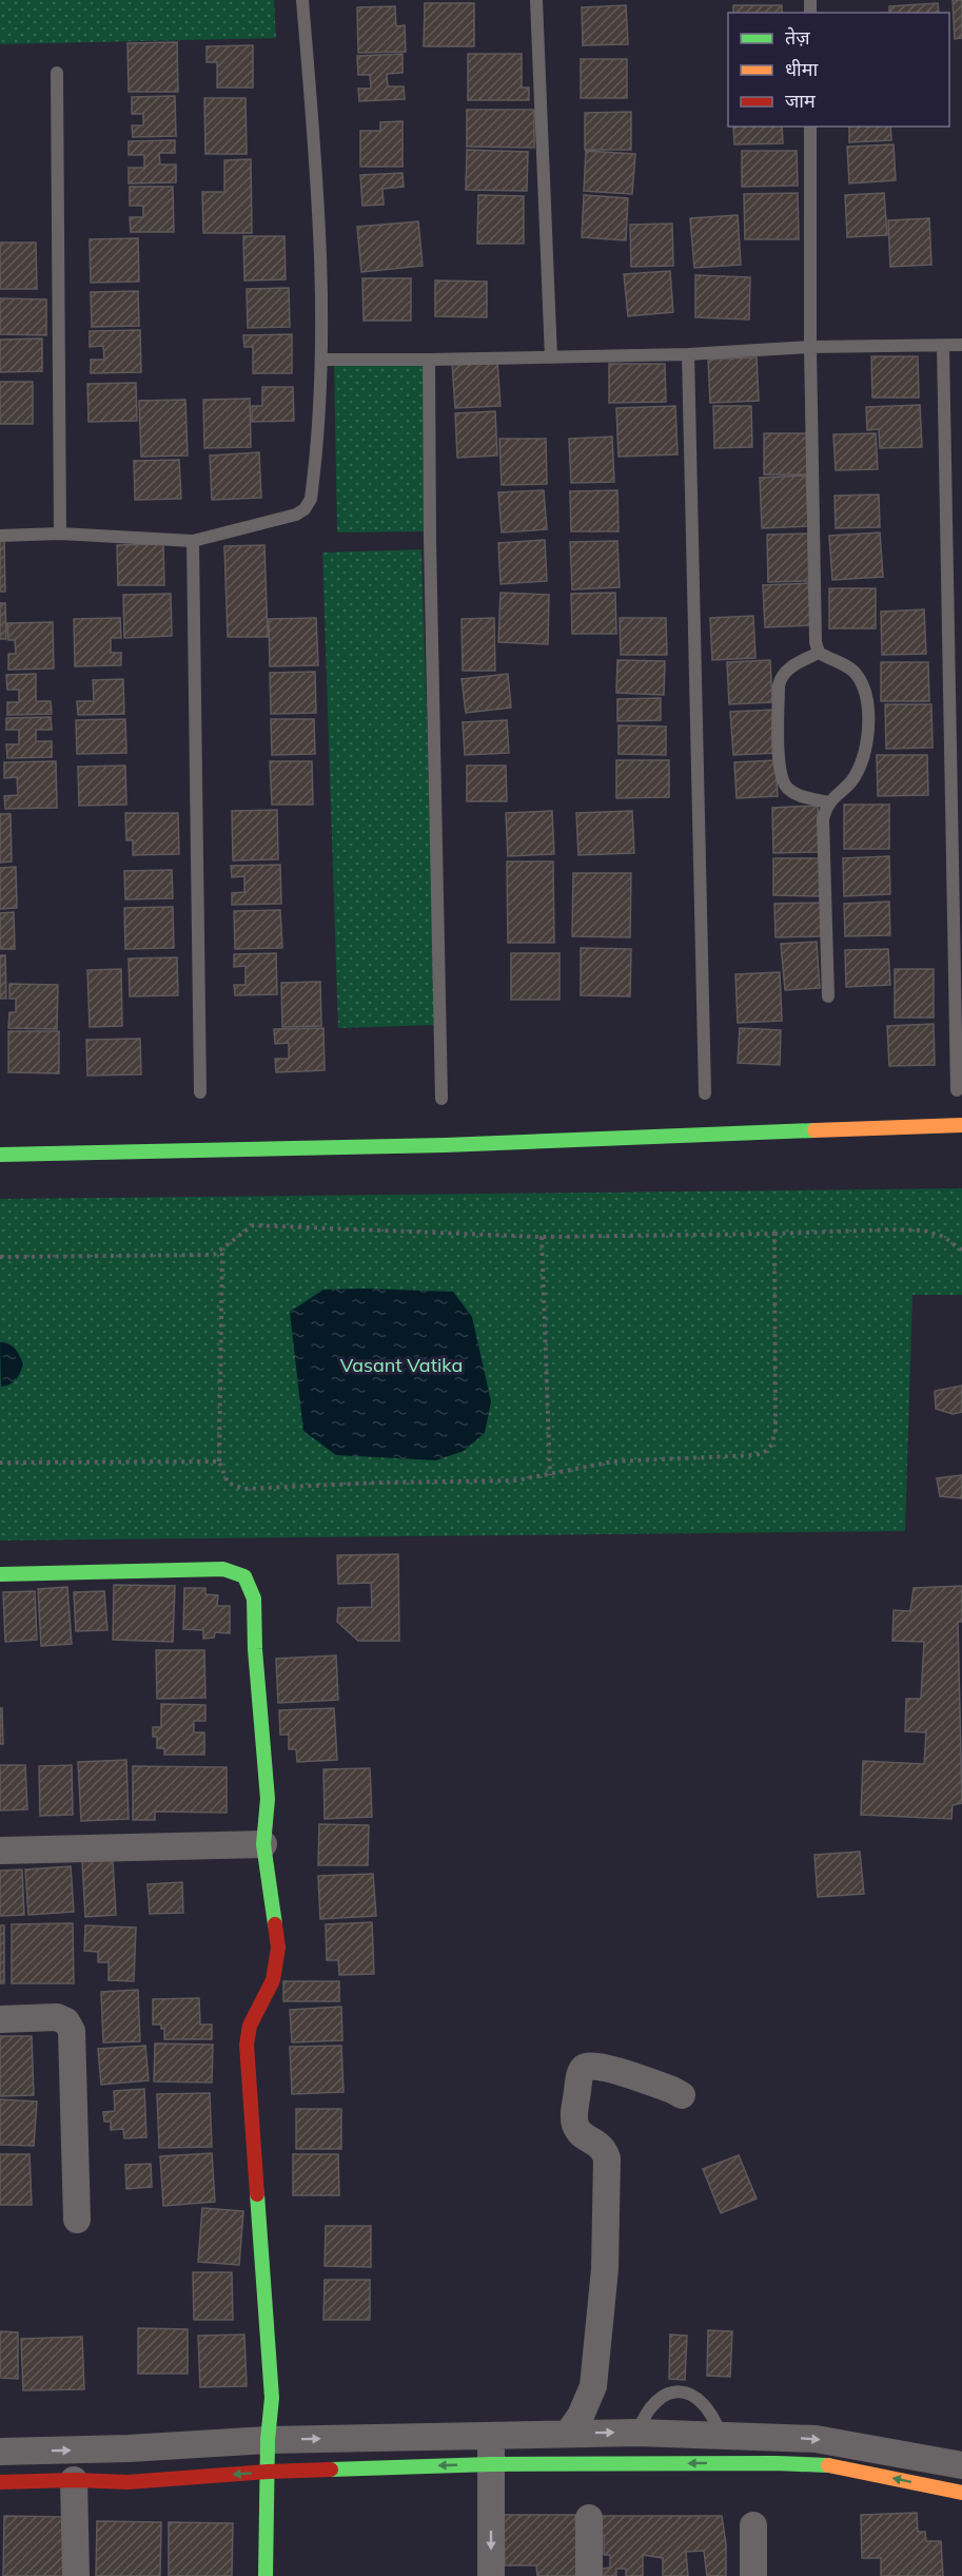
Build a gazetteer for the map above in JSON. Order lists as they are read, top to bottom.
{
  "parks": ["Vasant Vatika"],
  "legend": ["तेज़", "धीमा", "जाम"]
}
